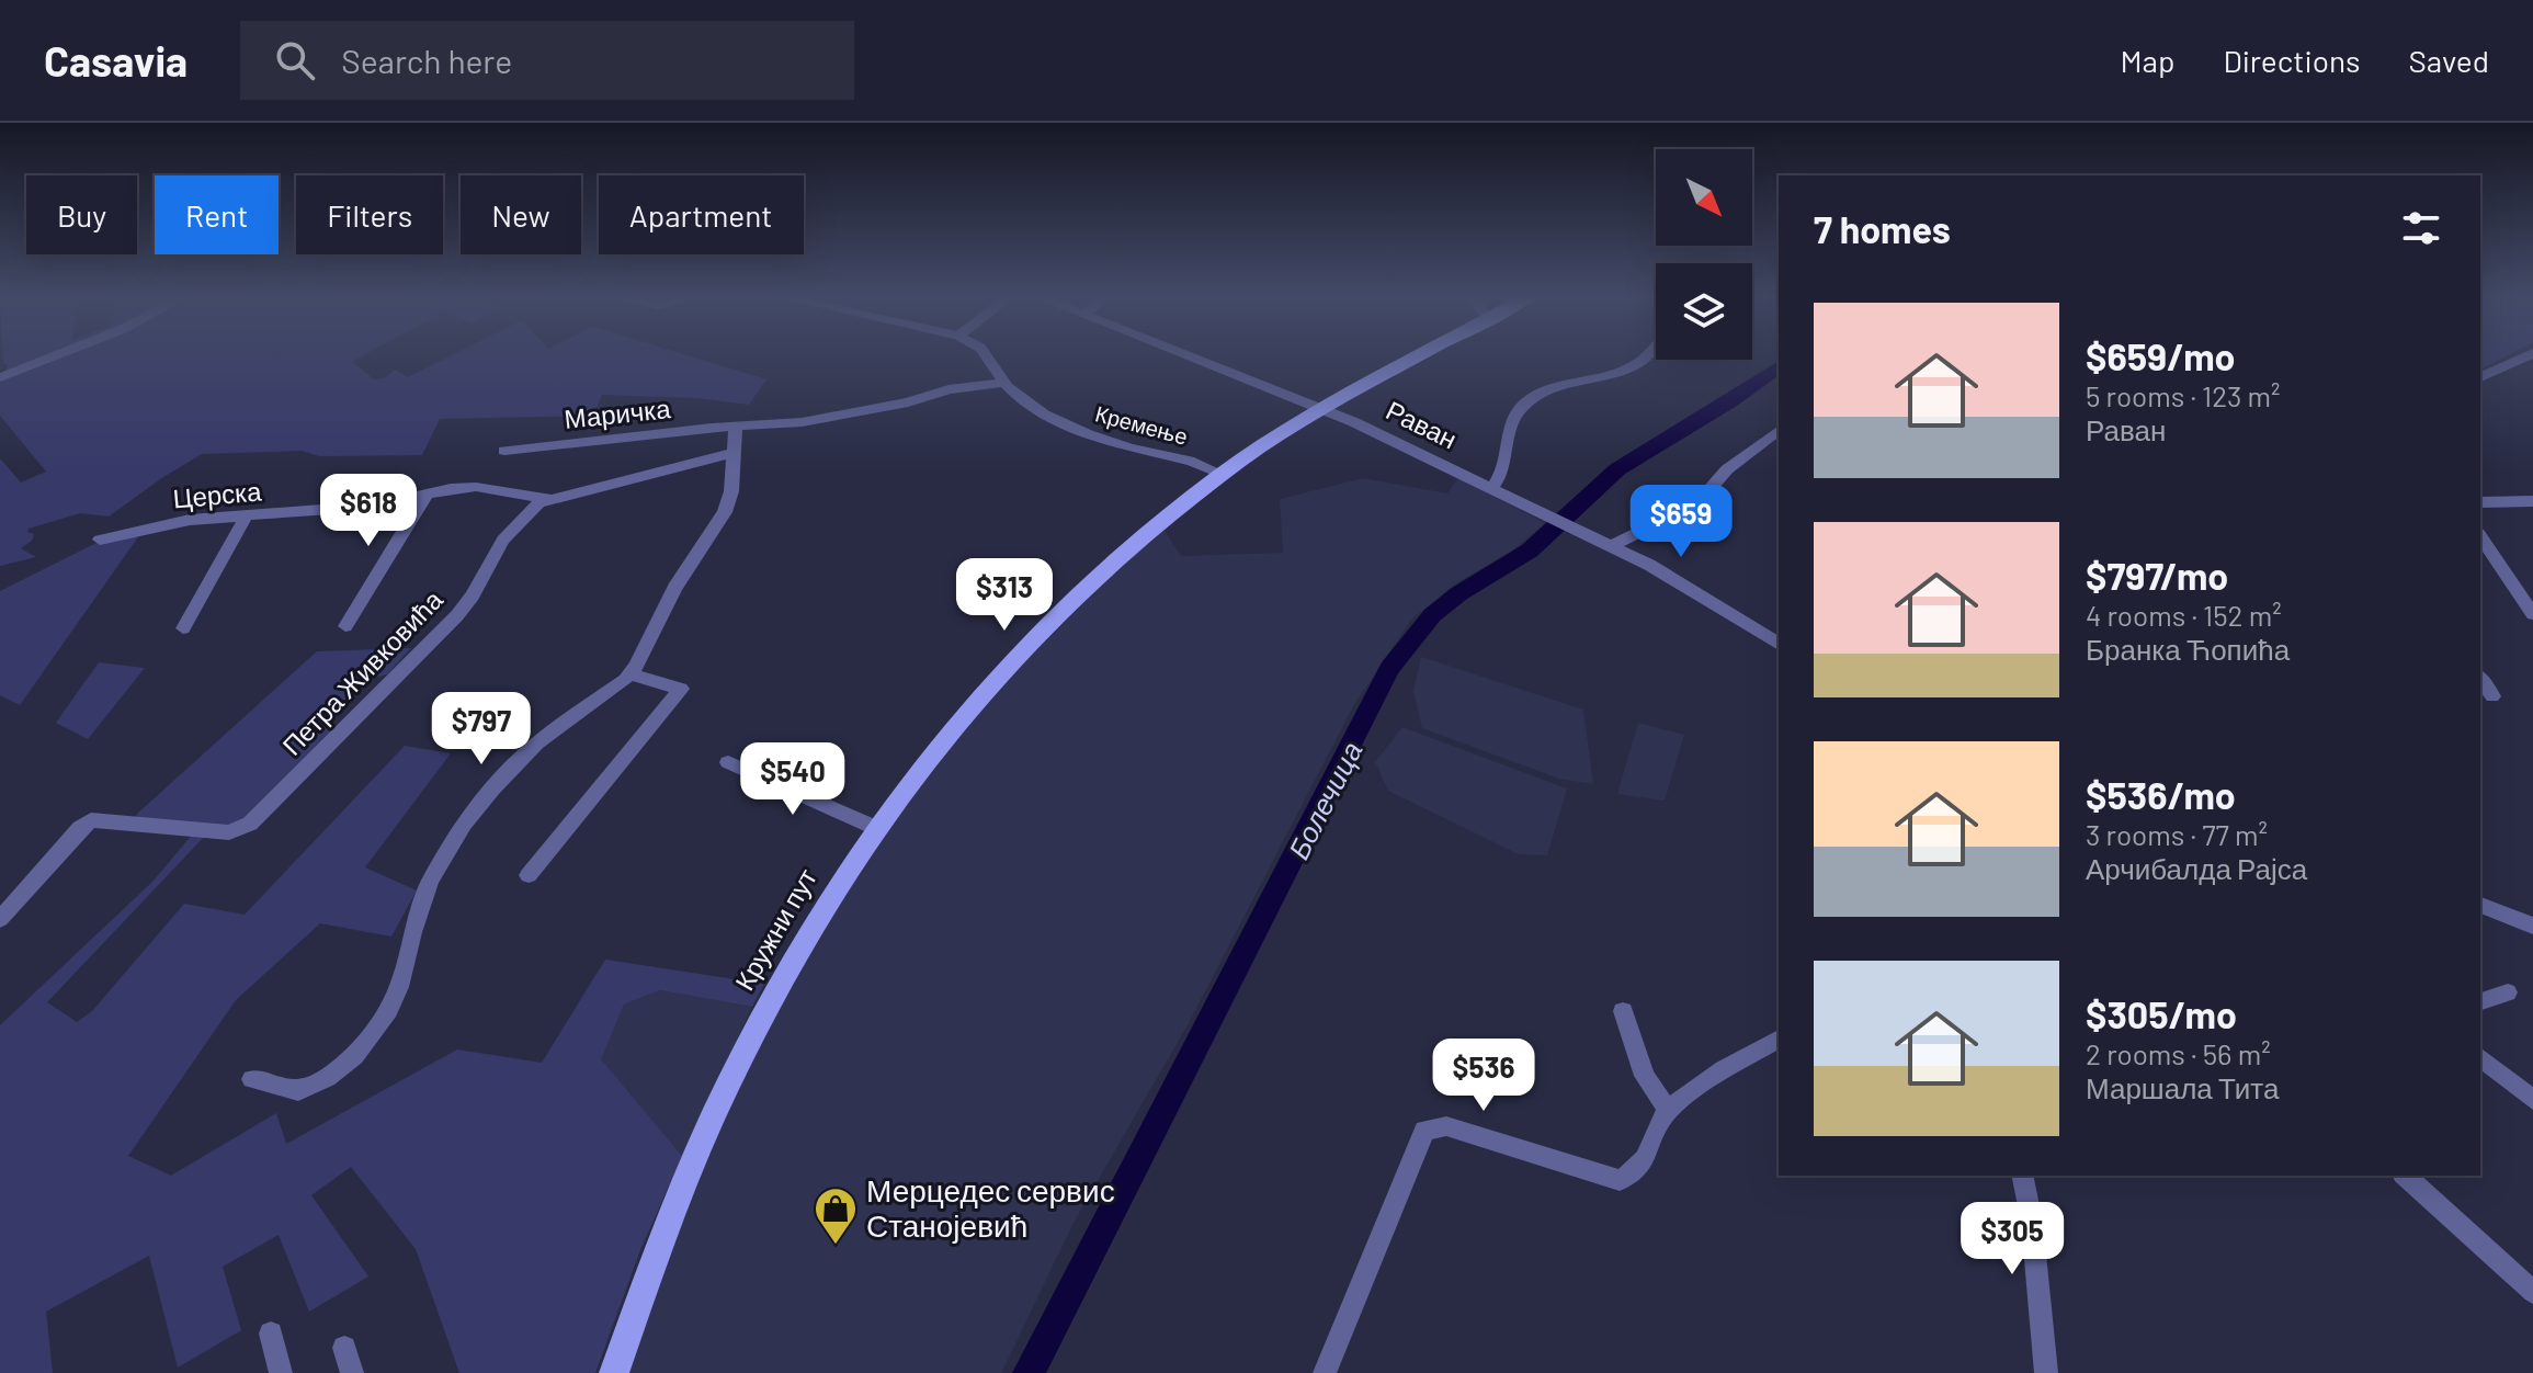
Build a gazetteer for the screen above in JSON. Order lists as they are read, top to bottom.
{
  "streets": {
    "main road": ["Кружни пут"],
    "street": [
      "Маричка",
      "Кремење",
      "Раван",
      "Церска",
      "Петра Живковића"
    ]
  },
  "crossings": [
    ["Кремење", "Кружни пут"],
    ["Раван", "Кружни пут"],
    ["Церска", "Петра Живковића"]
  ],
  "water": ["Болечица"],
  "places": {
    "shop": ["Мерцедес сервис Станојевић"]
  },
  "north": "bottom right",
  "page": {
    "header": "Casavia",
    "search": "Search here",
    "nav": ["Map", "Directions", "Saved"],
    "chip": [
      "Buy",
      "Rent",
      "Filters",
      "New",
      "Apartment"
    ],
    "heading": "7 homes",
    "list": [
      {
        "name": "$659/mo",
        "note": "5 rooms · 123 m² · Раван"
      },
      {
        "name": "$797/mo",
        "note": "4 rooms · 152 m² · Бранка Ћопића"
      },
      {
        "name": "$536/mo",
        "note": "3 rooms · 77 m² · Арчибалда Рајса"
      },
      {
        "name": "$305/mo",
        "note": "2 rooms · 56 m² · Маршала Тита"
      }
    ],
    "price": [
      "$618",
      "$659",
      "$313",
      "$797",
      "$540",
      "$536",
      "$305"
    ]
  }
}
